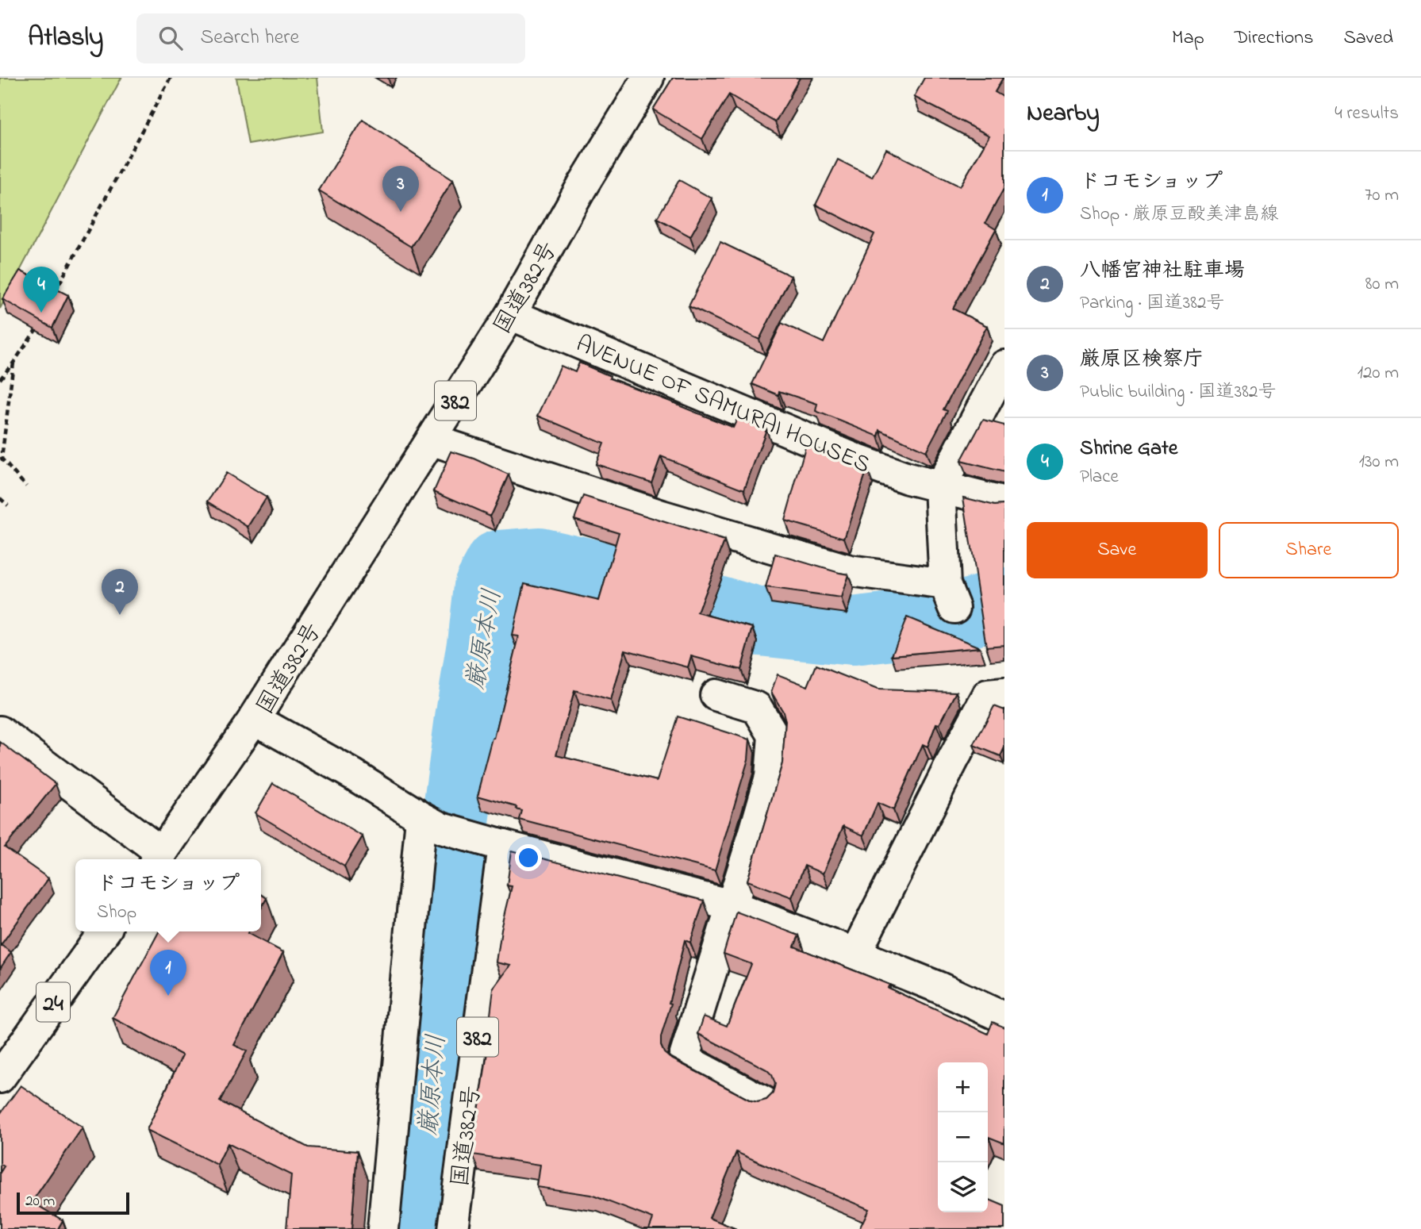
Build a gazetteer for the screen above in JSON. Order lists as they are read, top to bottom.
{
  "streets": {
    "main road": [
      "国道382号",
      "382",
      "AVENUE OF SAMURAI HOUSES",
      "24"
    ]
  },
  "crossings": [
    ["国道382号", "AVENUE OF SAMURAI HOUSES"]
  ],
  "water": ["厳原本川"],
  "scale_bar": "20 m",
  "page": {
    "header": "Atlasly",
    "search": "Search here",
    "nav": ["Map", "Directions", "Saved"],
    "heading": ["Nearby", "4 results"],
    "list": [
      {
        "mark": "1",
        "name": "ドコモショップ",
        "note": "Shop · 厳原豆酘美津島線",
        "value": "70 m"
      },
      {
        "mark": "2",
        "name": "八幡宮神社駐車場",
        "note": "Parking · 国道382号",
        "value": "80 m"
      },
      {
        "mark": "3",
        "name": "厳原区検察庁",
        "note": "Public building · 国道382号",
        "value": "120 m"
      },
      {
        "mark": "4",
        "name": "Shrine Gate",
        "note": "Place",
        "value": "130 m"
      }
    ],
    "pins": [
      "3",
      "4",
      "2",
      "1"
    ],
    "buttons": ["Save", "Share"],
    "popup": ["ドコモショップ", "Shop"],
    "map_buttons": ["+", "−"],
    "scale": "20 m"
  }
}
